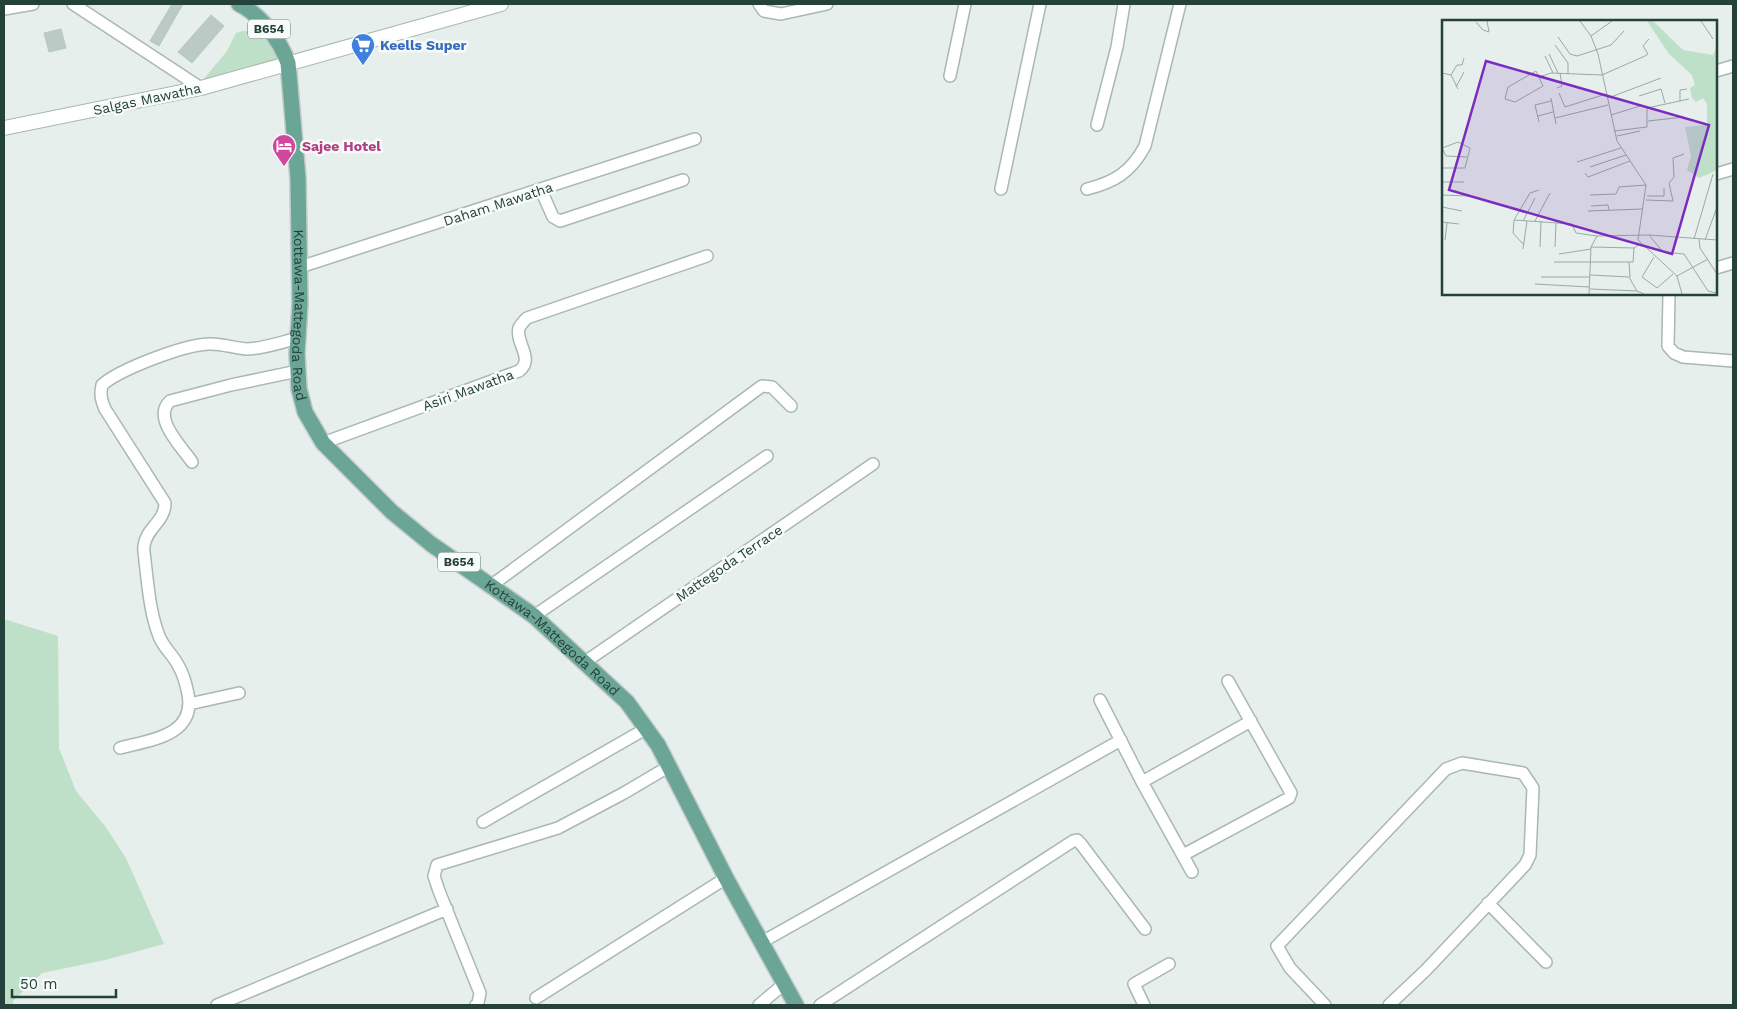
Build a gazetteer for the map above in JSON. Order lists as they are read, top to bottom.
{
  "streets": {
    "main road": ["B654", "Kottawa-Mattegoda Road"],
    "street": [
      "Salgas Mawatha",
      "Daham Mawatha",
      "Asiri Mawatha",
      "Mattegoda Terrace"
    ]
  },
  "crossings": [
    ["B654", "Salgas Mawatha"],
    ["B654", "Kottawa-Mattegoda Road"],
    ["Salgas Mawatha", "Kottawa-Mattegoda Road"],
    ["Daham Mawatha", "Kottawa-Mattegoda Road"],
    ["Kottawa-Mattegoda Road", "Asiri Mawatha"],
    ["Kottawa-Mattegoda Road", "Mattegoda Terrace"]
  ],
  "places": {
    "supermarket": ["Keells Super"],
    "hotel": ["Sajee Hotel"]
  },
  "scale_bar": "50 m"
}
